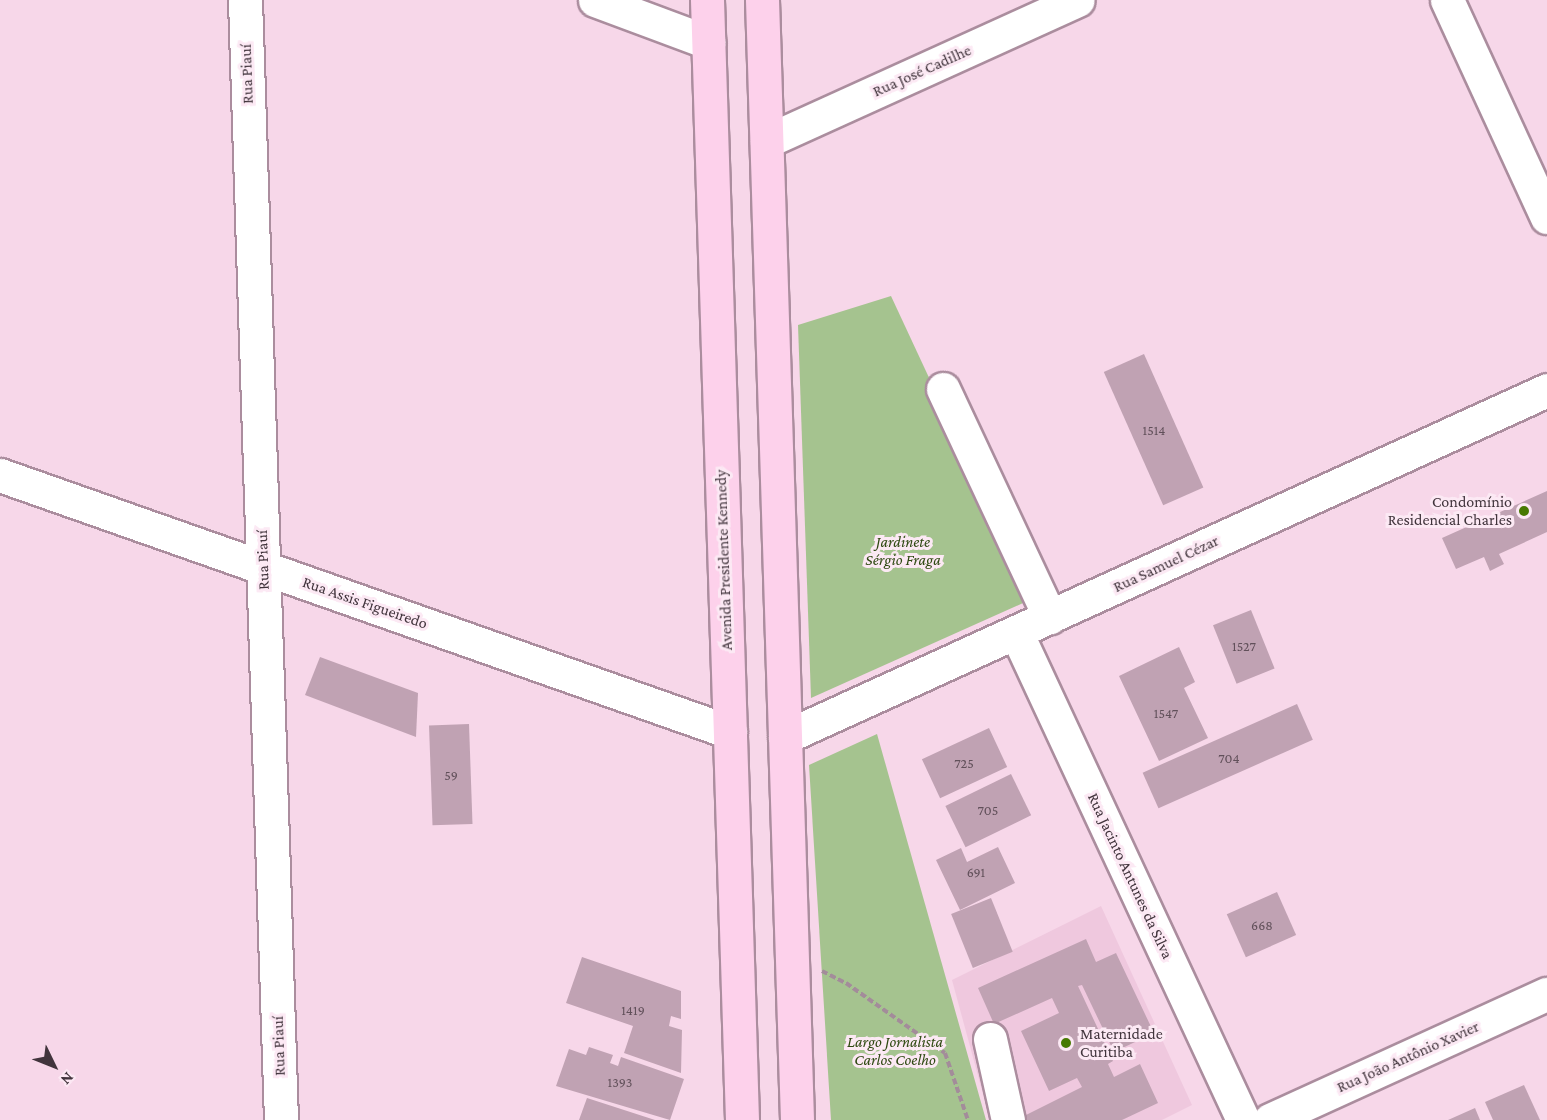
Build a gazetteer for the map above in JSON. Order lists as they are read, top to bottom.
{
  "streets": {
    "main road": ["Avenida Presidente Kennedy"],
    "street": [
      "Rua José Cadilhe",
      "Rua Piauí",
      "Rua Samuel Cézar",
      "Rua Assis Figueiredo",
      "Rua Jacinto Antunes da Silva",
      "Rua João Antônio Xavier"
    ]
  },
  "crossings": [
    ["Rua Piauí", "Rua Assis Figueiredo"],
    ["Avenida Presidente Kennedy", "Rua Assis Figueiredo"],
    ["Rua Samuel Cézar", "Rua Jacinto Antunes da Silva"]
  ],
  "parks": ["Jardinete Sérgio Fraga", "Largo Jornalista Carlos Coelho"],
  "places": ["Condomínio Residencial Charles", "Maternidade Curitiba"],
  "house_numbers": [
    "1514",
    "1527",
    "1547",
    "704",
    "725",
    "59",
    "705",
    "691",
    "668",
    "1419",
    "1393"
  ],
  "north": "bottom right"
}
